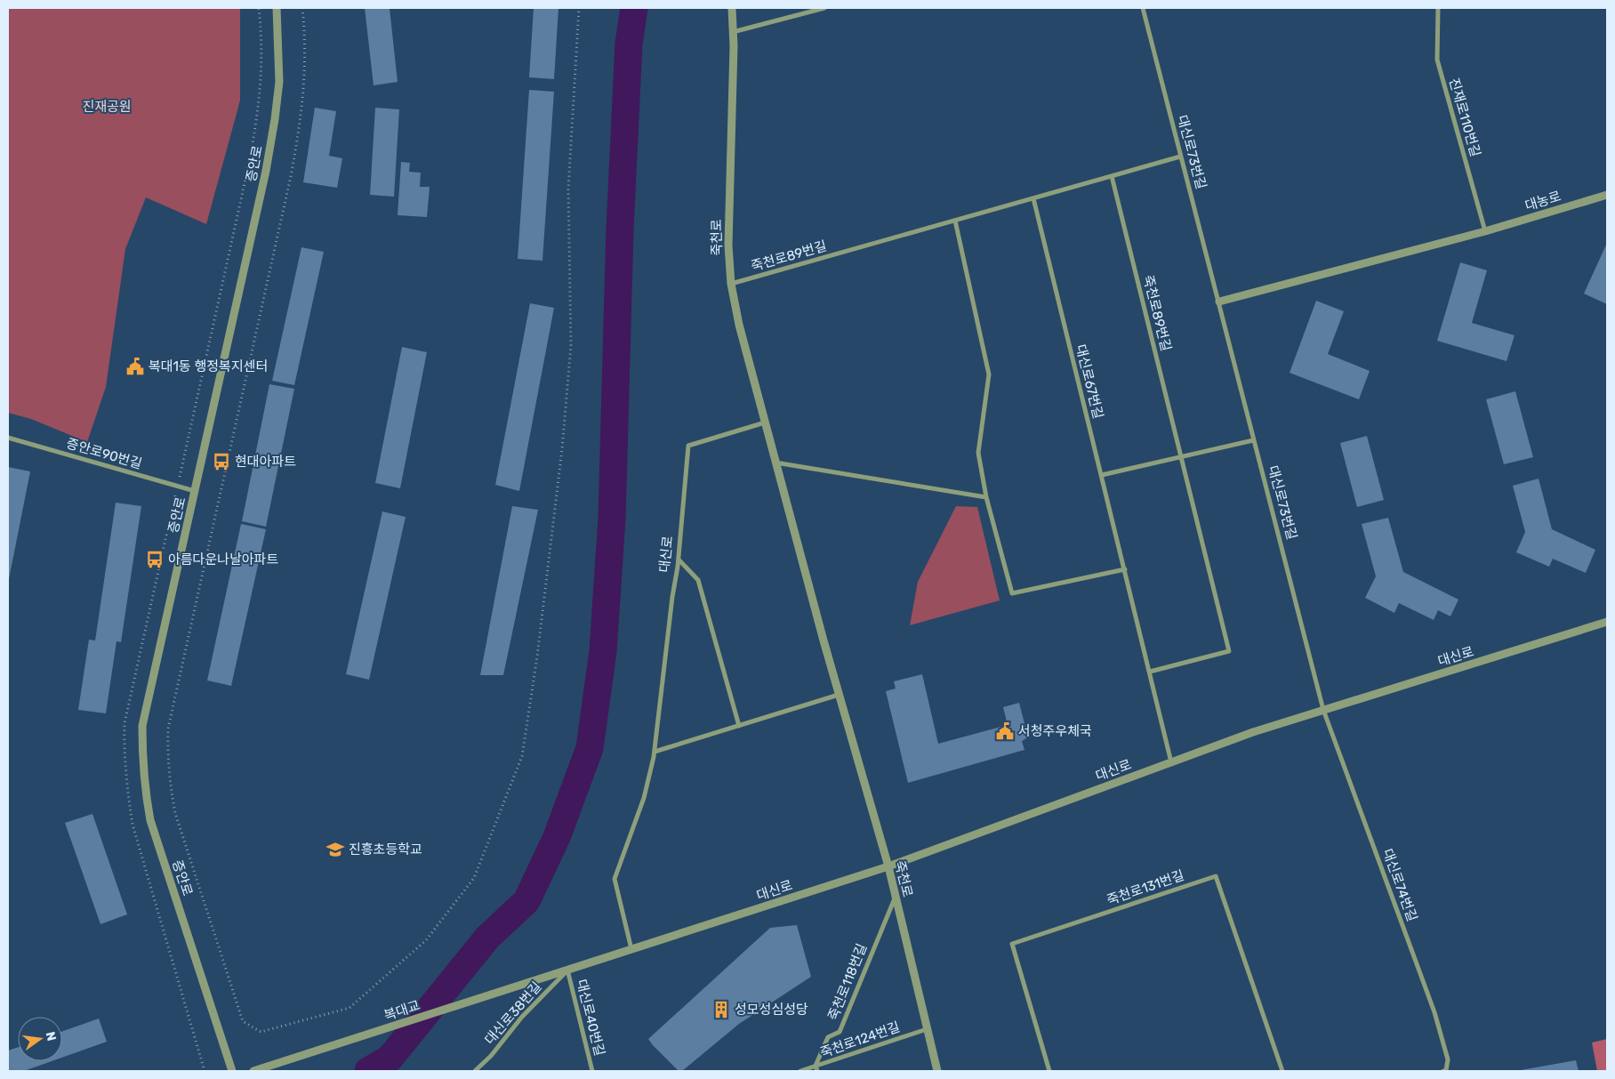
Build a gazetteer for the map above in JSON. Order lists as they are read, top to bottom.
{
  "streets": {
    "street": [
      "진재로110번길",
      "대신로73번길",
      "증안로",
      "대농로",
      "죽천로",
      "죽천로89번길",
      "대신로67번길",
      "증안로90번길",
      "대신로",
      "대신로74번길",
      "죽천로131번길",
      "죽천로118번길",
      "복대교",
      "대신로38번길",
      "대신로40번길",
      "죽천로124번길"
    ]
  },
  "crossings": [
    ["진재로110번길", "대농로"],
    ["대신로73번길", "죽천로89번길"],
    ["대신로73번길", "대신로"],
    ["대신로73번길", "대신로74번길"],
    ["증안로", "증안로90번길"],
    ["죽천로", "죽천로89번길"],
    ["죽천로", "대신로"],
    ["죽천로", "죽천로118번길"],
    ["죽천로", "죽천로124번길"],
    ["죽천로89번길", "대신로67번길"],
    ["대신로67번길", "대신로"],
    ["대신로", "대신로74번길"],
    ["대신로", "복대교"],
    ["대신로", "대신로38번길"],
    ["대신로", "대신로40번길"],
    ["죽천로118번길", "죽천로124번길"],
    ["대신로38번길", "대신로40번길"]
  ],
  "parks": ["진재공원"],
  "places": {
    "public building": ["복대1동 행정복지센터", "서청주우체국"],
    "bus stop": ["현대아파트", "아름다운나날아파트"],
    "school or university": ["진흥초등학교"],
    "building": ["성모성심성당"]
  },
  "north": "right"
}
